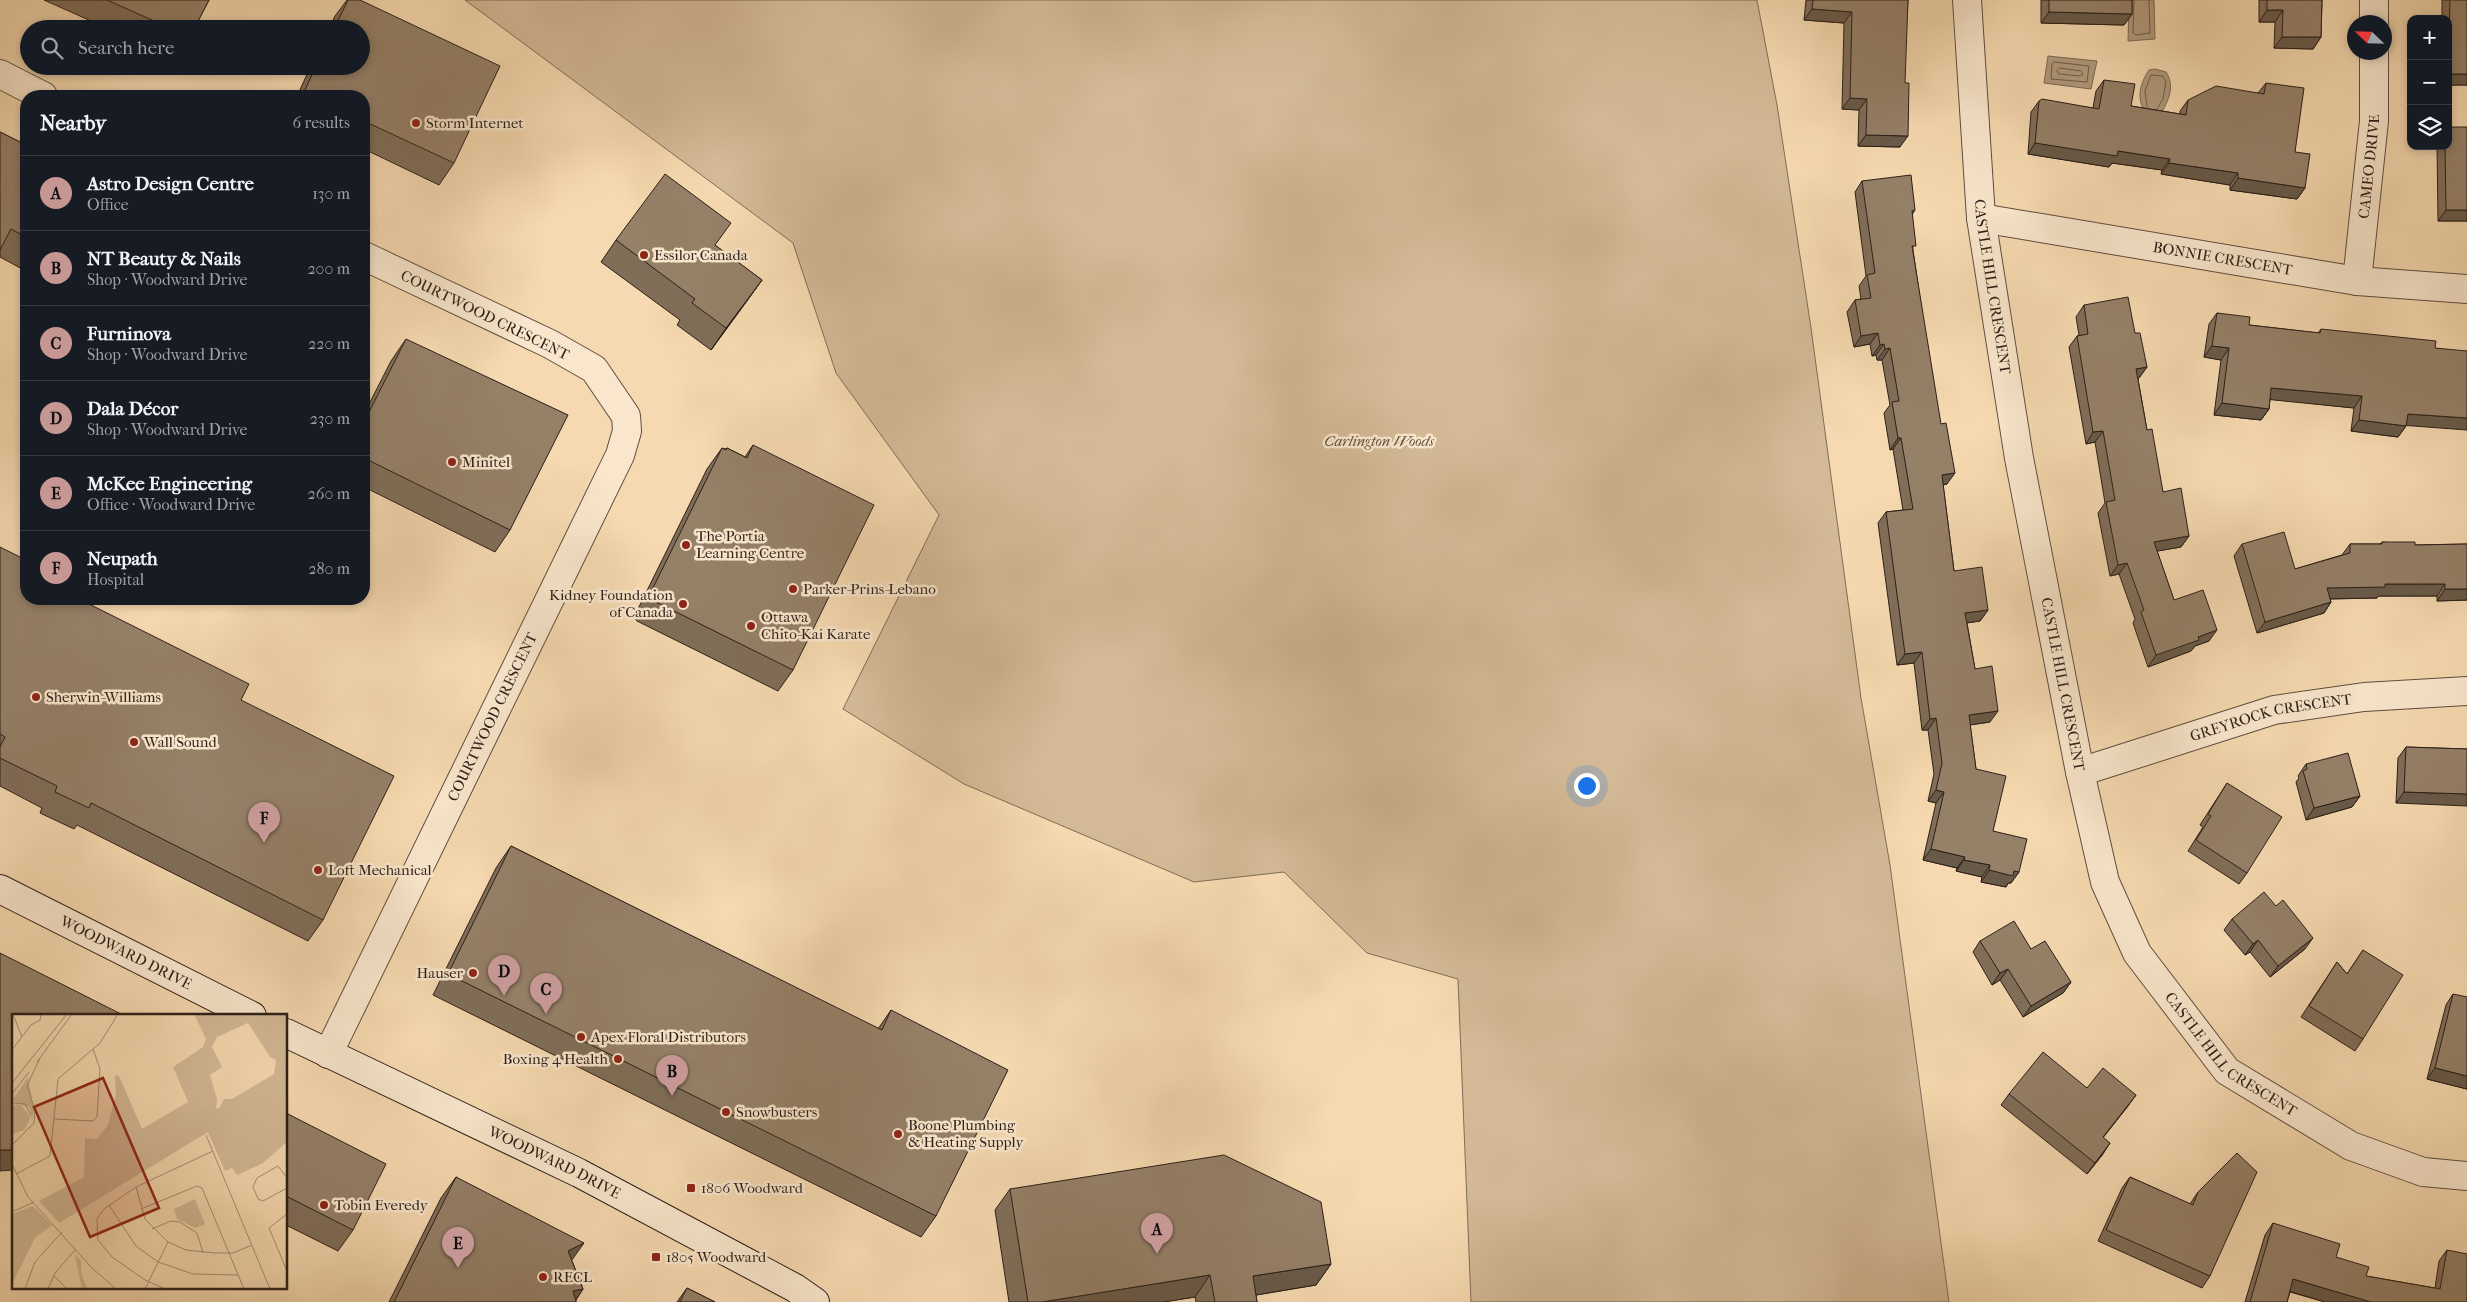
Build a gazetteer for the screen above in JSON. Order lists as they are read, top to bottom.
{
  "streets": {
    "street": [
      "CAMEO DRIVE",
      "BONNIE CRESCENT",
      "CASTLE HILL CRESCENT",
      "COURTWOOD CRESCENT",
      "GREYROCK CRESCENT",
      "WOODWARD DRIVE"
    ]
  },
  "crossings": [
    ["CAMEO DRIVE", "BONNIE CRESCENT"],
    ["BONNIE CRESCENT", "CASTLE HILL CRESCENT"],
    ["CASTLE HILL CRESCENT", "GREYROCK CRESCENT"],
    ["COURTWOOD CRESCENT", "WOODWARD DRIVE"]
  ],
  "parks": ["Carlington Woods"],
  "places": {
    "other": [
      "Storm Internet",
      "Essilor Canada",
      "Minitel",
      "The Portia Learning Centre",
      "Parker-Prins-Lebano",
      "Kidney Foundation of Canada",
      "Ottawa Chito-Kai Karate",
      "Sherwin-Williams",
      "Wall Sound",
      "Loft Mechanical",
      "Hauser",
      "Apex Floral Distributors",
      "Boxing 4 Health",
      "Snowbusters",
      "Boone Plumbing & Heating Supply",
      "Tobin Everedy",
      "RECL"
    ],
    "transit": ["1806 Woodward", "1805 Woodward"]
  },
  "north": "top left",
  "page": {
    "map_buttons": ["+", "−"],
    "search": "Search here",
    "heading": ["Nearby", "6 results"],
    "list": [
      {
        "mark": "A",
        "name": "Astro Design Centre",
        "note": "Office",
        "value": "130 m"
      },
      {
        "mark": "B",
        "name": "NT Beauty & Nails",
        "note": "Shop · Woodward Drive",
        "value": "200 m"
      },
      {
        "mark": "C",
        "name": "Furninova",
        "note": "Shop · Woodward Drive",
        "value": "220 m"
      },
      {
        "mark": "D",
        "name": "Dala Décor",
        "note": "Shop · Woodward Drive",
        "value": "230 m"
      },
      {
        "mark": "E",
        "name": "McKee Engineering",
        "note": "Office · Woodward Drive",
        "value": "260 m"
      },
      {
        "mark": "F",
        "name": "Neupath",
        "note": "Hospital",
        "value": "280 m"
      }
    ],
    "pins": [
      "F",
      "D",
      "C",
      "B",
      "A",
      "E"
    ]
  }
}
